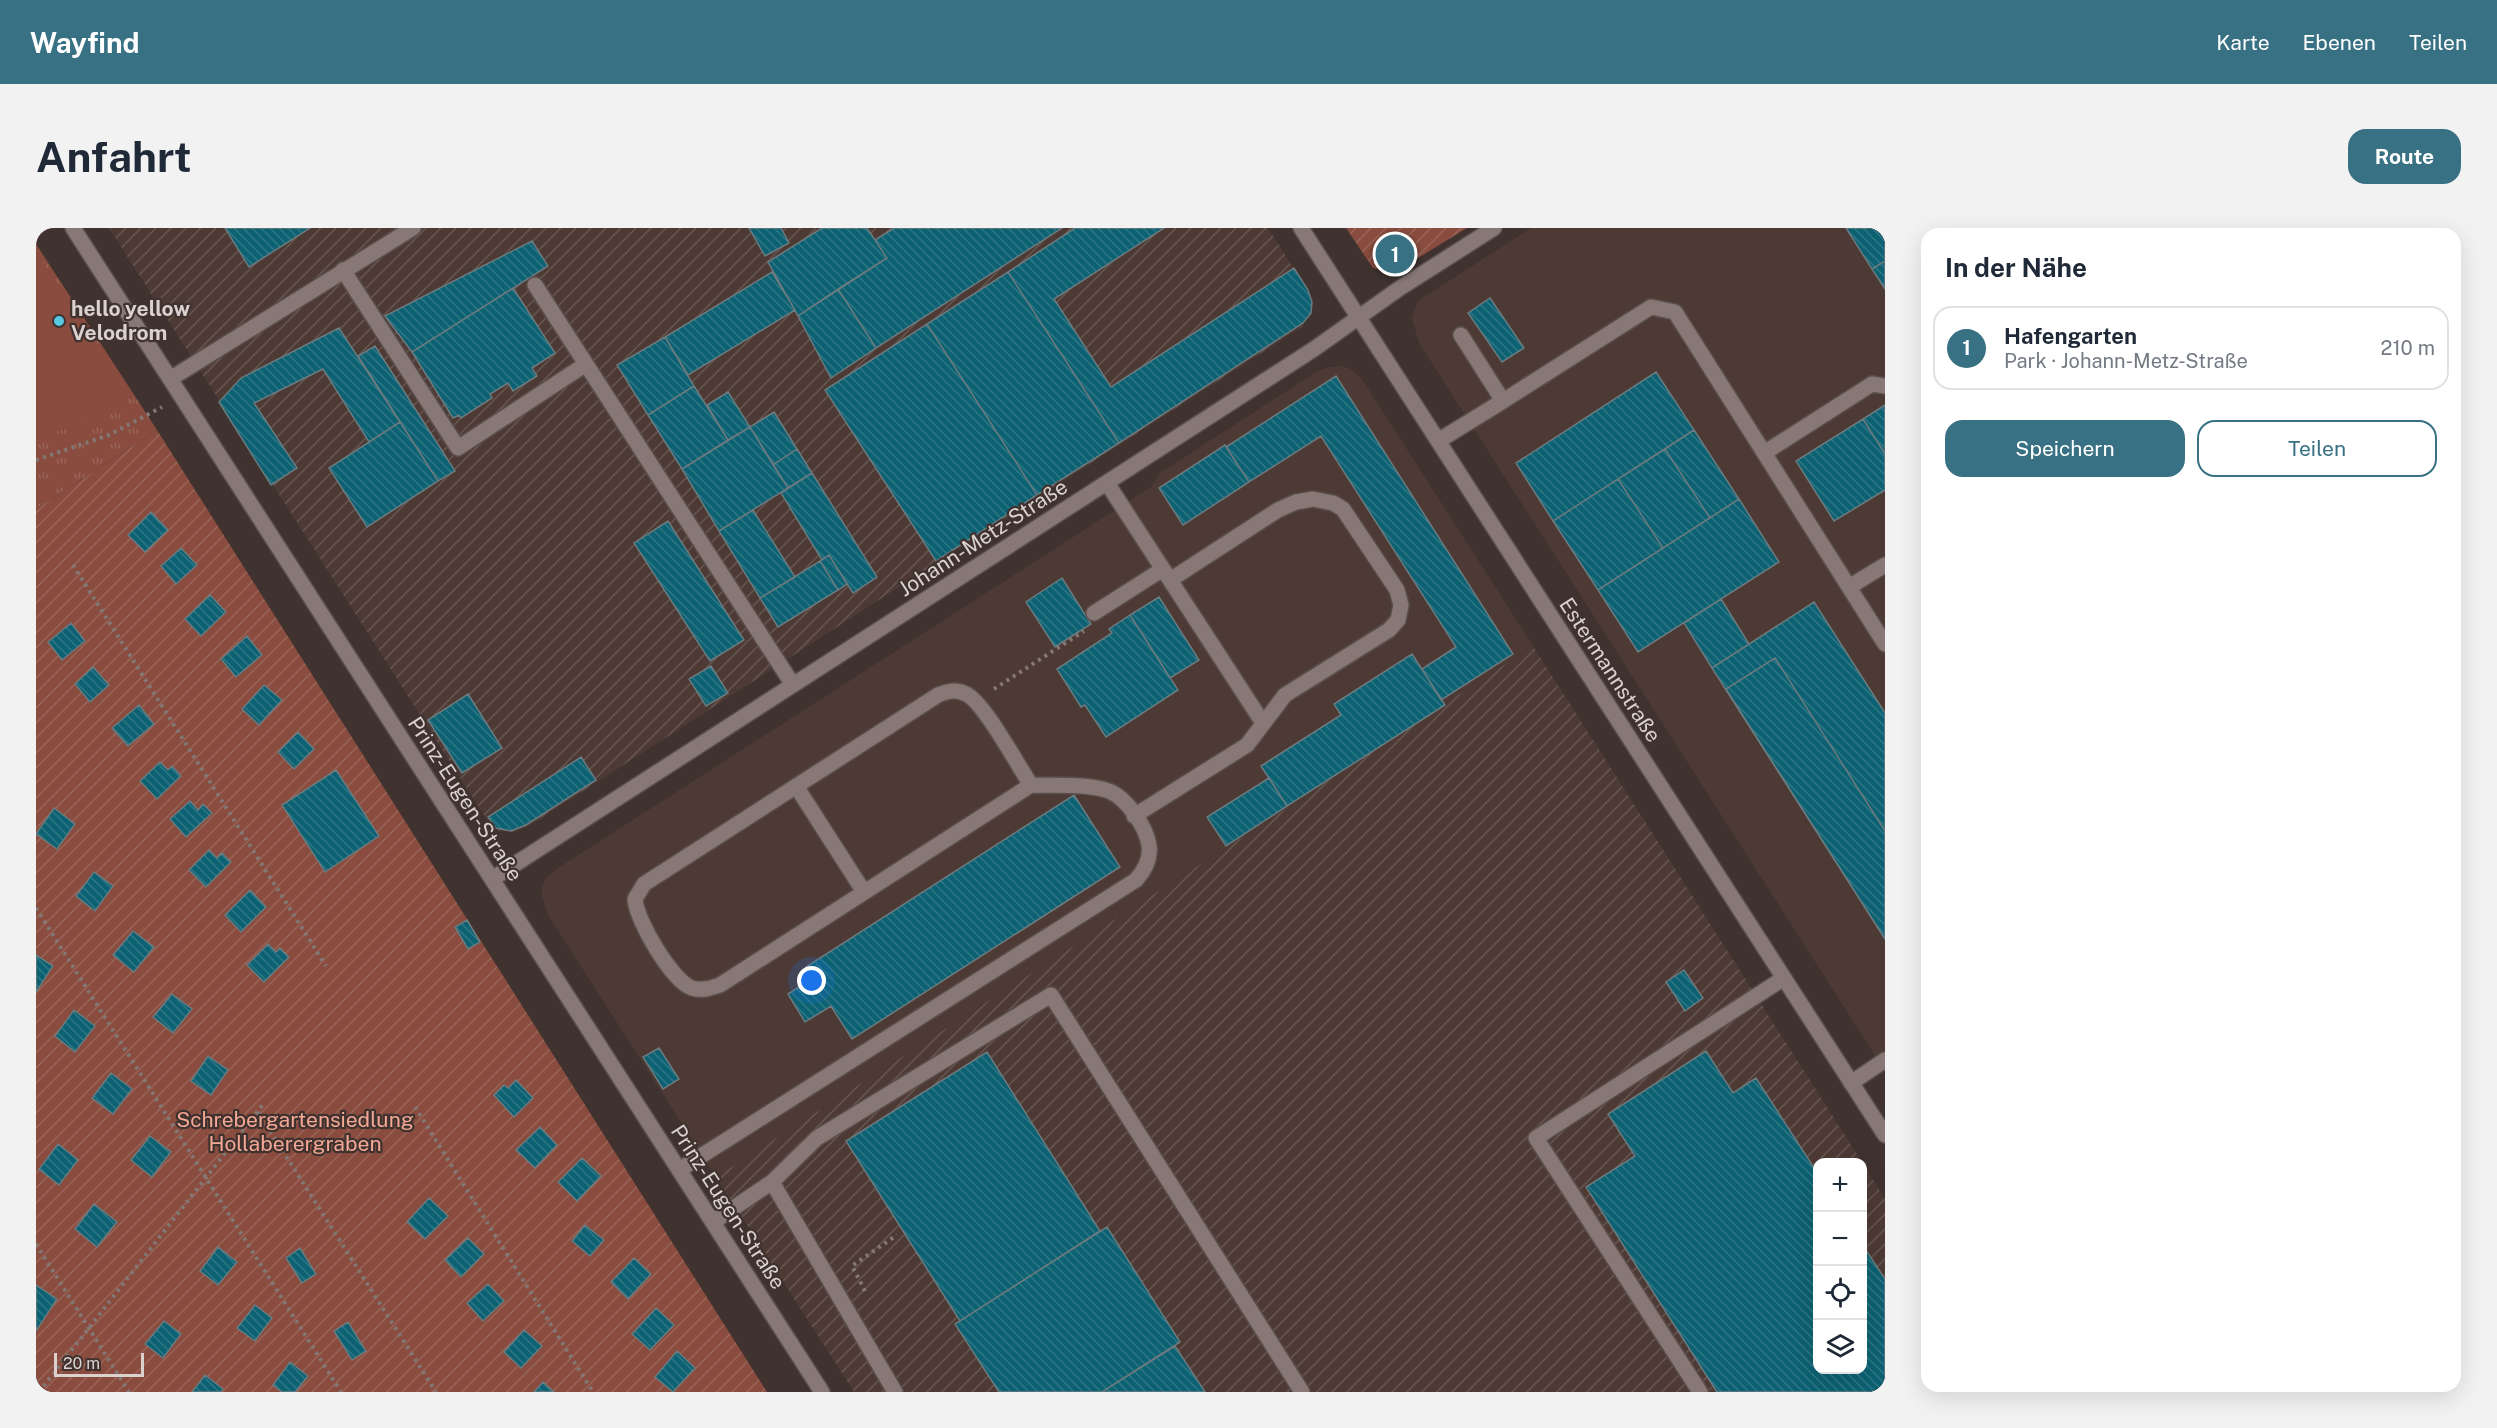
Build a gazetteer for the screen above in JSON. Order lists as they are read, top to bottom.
{
  "streets": {
    "street": ["Johann-Metz-Straße", "Estermannstraße", "Prinz-Eugen-Straße"]
  },
  "crossings": [
    ["Johann-Metz-Straße", "Estermannstraße"],
    ["Johann-Metz-Straße", "Prinz-Eugen-Straße"]
  ],
  "parks": ["Schrebergartensiedlung Hollaberergraben"],
  "places": ["hello yellow Velodrom"],
  "scale_bar": "20 m",
  "page": {
    "header": "Wayfind",
    "nav": ["Karte", "Ebenen", "Teilen"],
    "buttons": [
      "Route",
      ["Speichern", "Teilen"]
    ],
    "title": "Anfahrt",
    "heading": "In der Nähe",
    "pins": "1",
    "list": [
      {
        "mark": "1",
        "name": "Hafengarten",
        "note": "Park · Johann-Metz-Straße",
        "value": "210 m"
      }
    ],
    "map_buttons": ["+", "−"],
    "scale": "20 m"
  }
}
